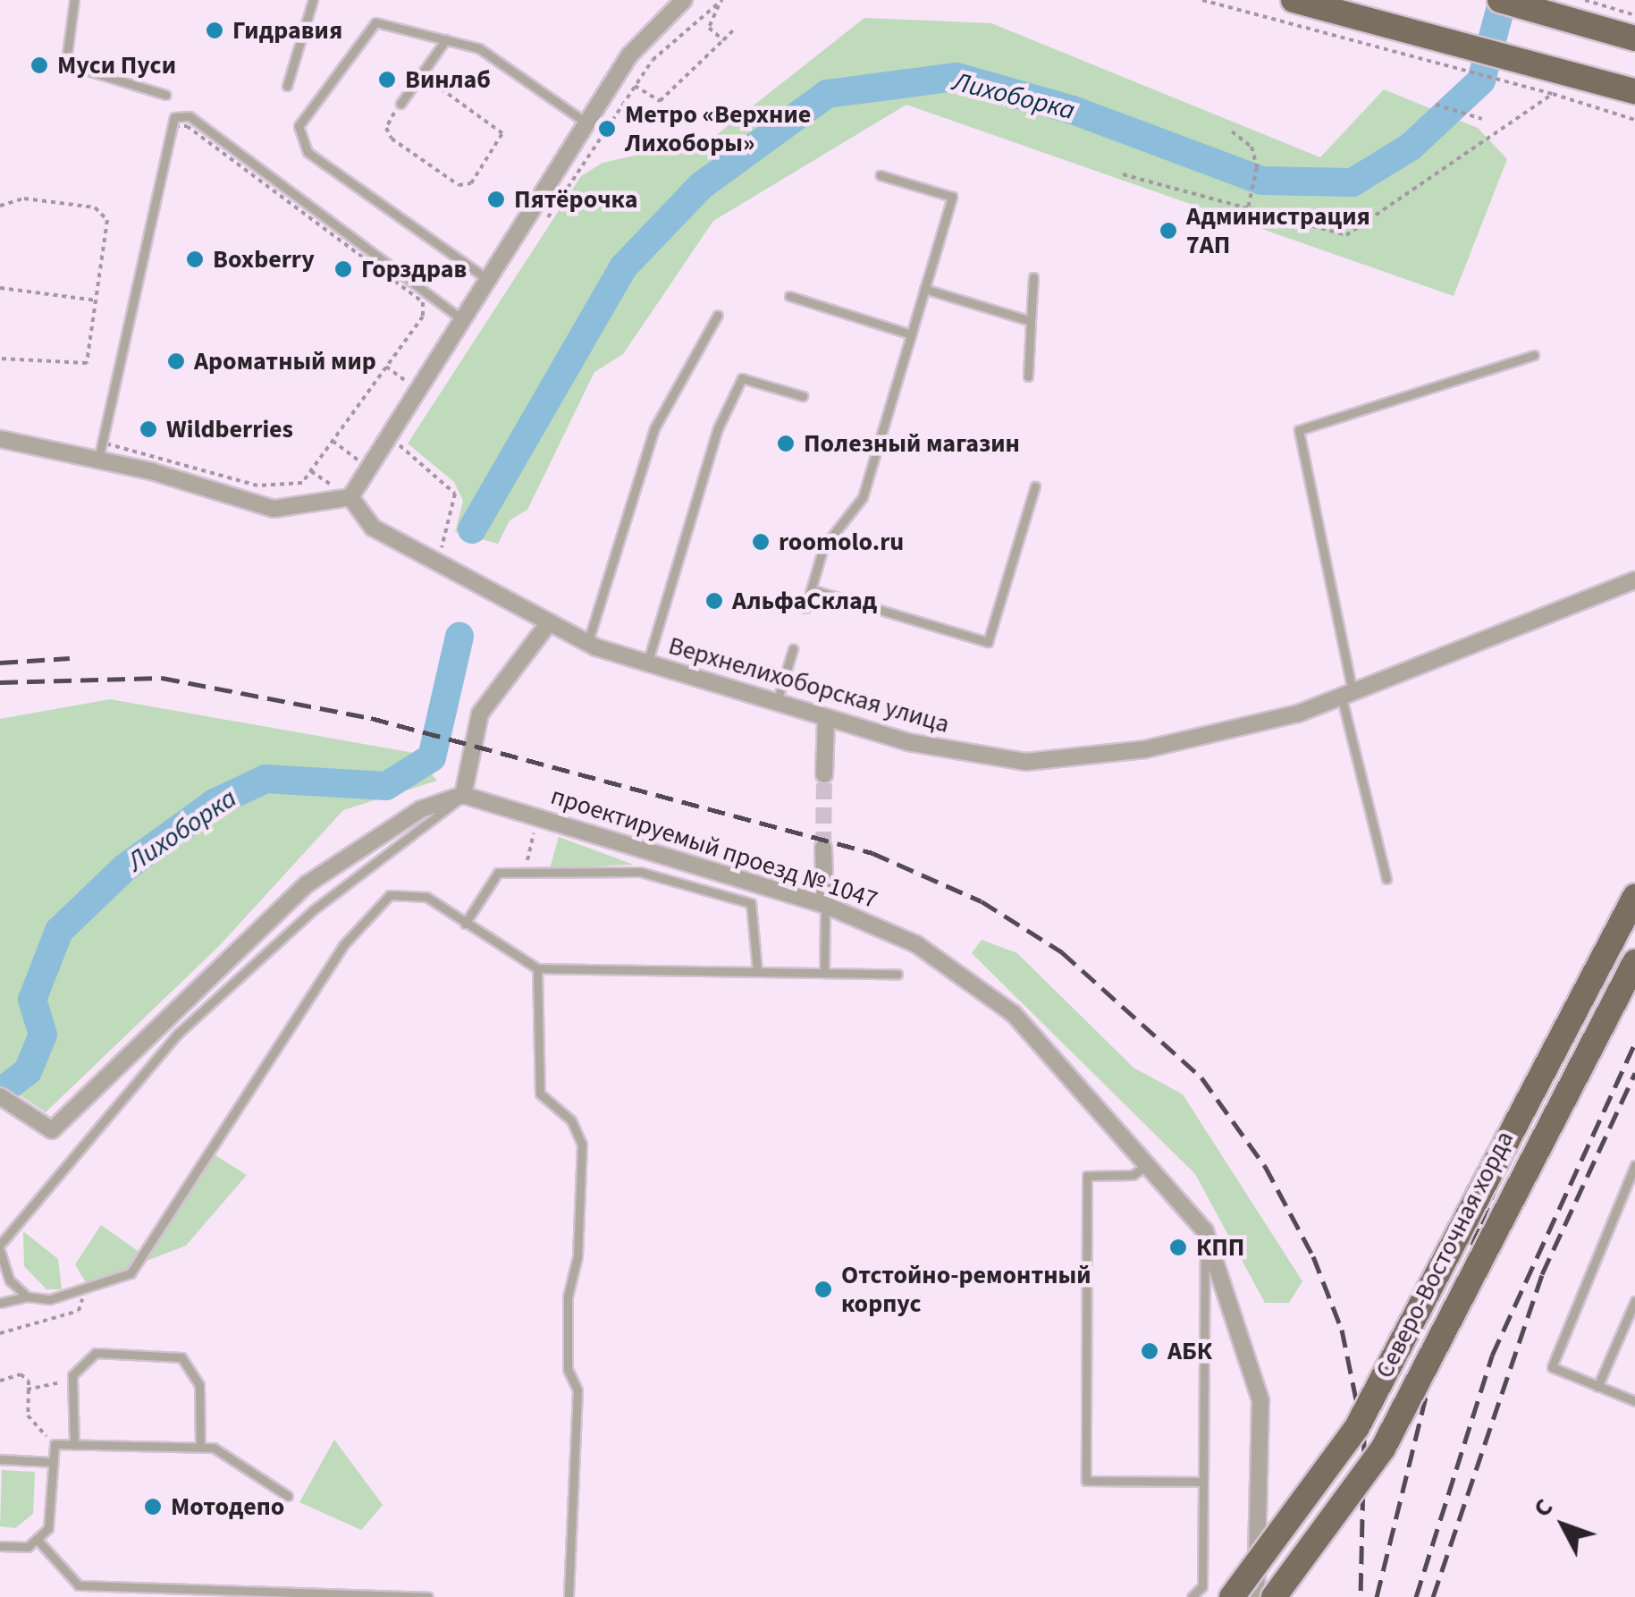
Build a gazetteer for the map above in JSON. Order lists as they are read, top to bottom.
{
  "streets": {
    "main road": ["Северо-Восточная хорда"],
    "street": ["Верхнелихоборская улица", "проектируемый проезд № 1047"]
  },
  "water": ["Лихоборка"],
  "places": [
    "Гидравия",
    "Муси Пуси",
    "Винлаб",
    "Метро «Верхние Лихоборы»",
    "Пятёрочка",
    "Администрация 7АП",
    "Boxberry",
    "Горздрав",
    "Ароматный мир",
    "Wildberries",
    "Полезный магазин",
    "roomolo.ru",
    "АльфаСклад",
    "КПП",
    "Отстойно-ремонтный корпус",
    "АБК",
    "Мотодепо"
  ],
  "north": "top left"
}
